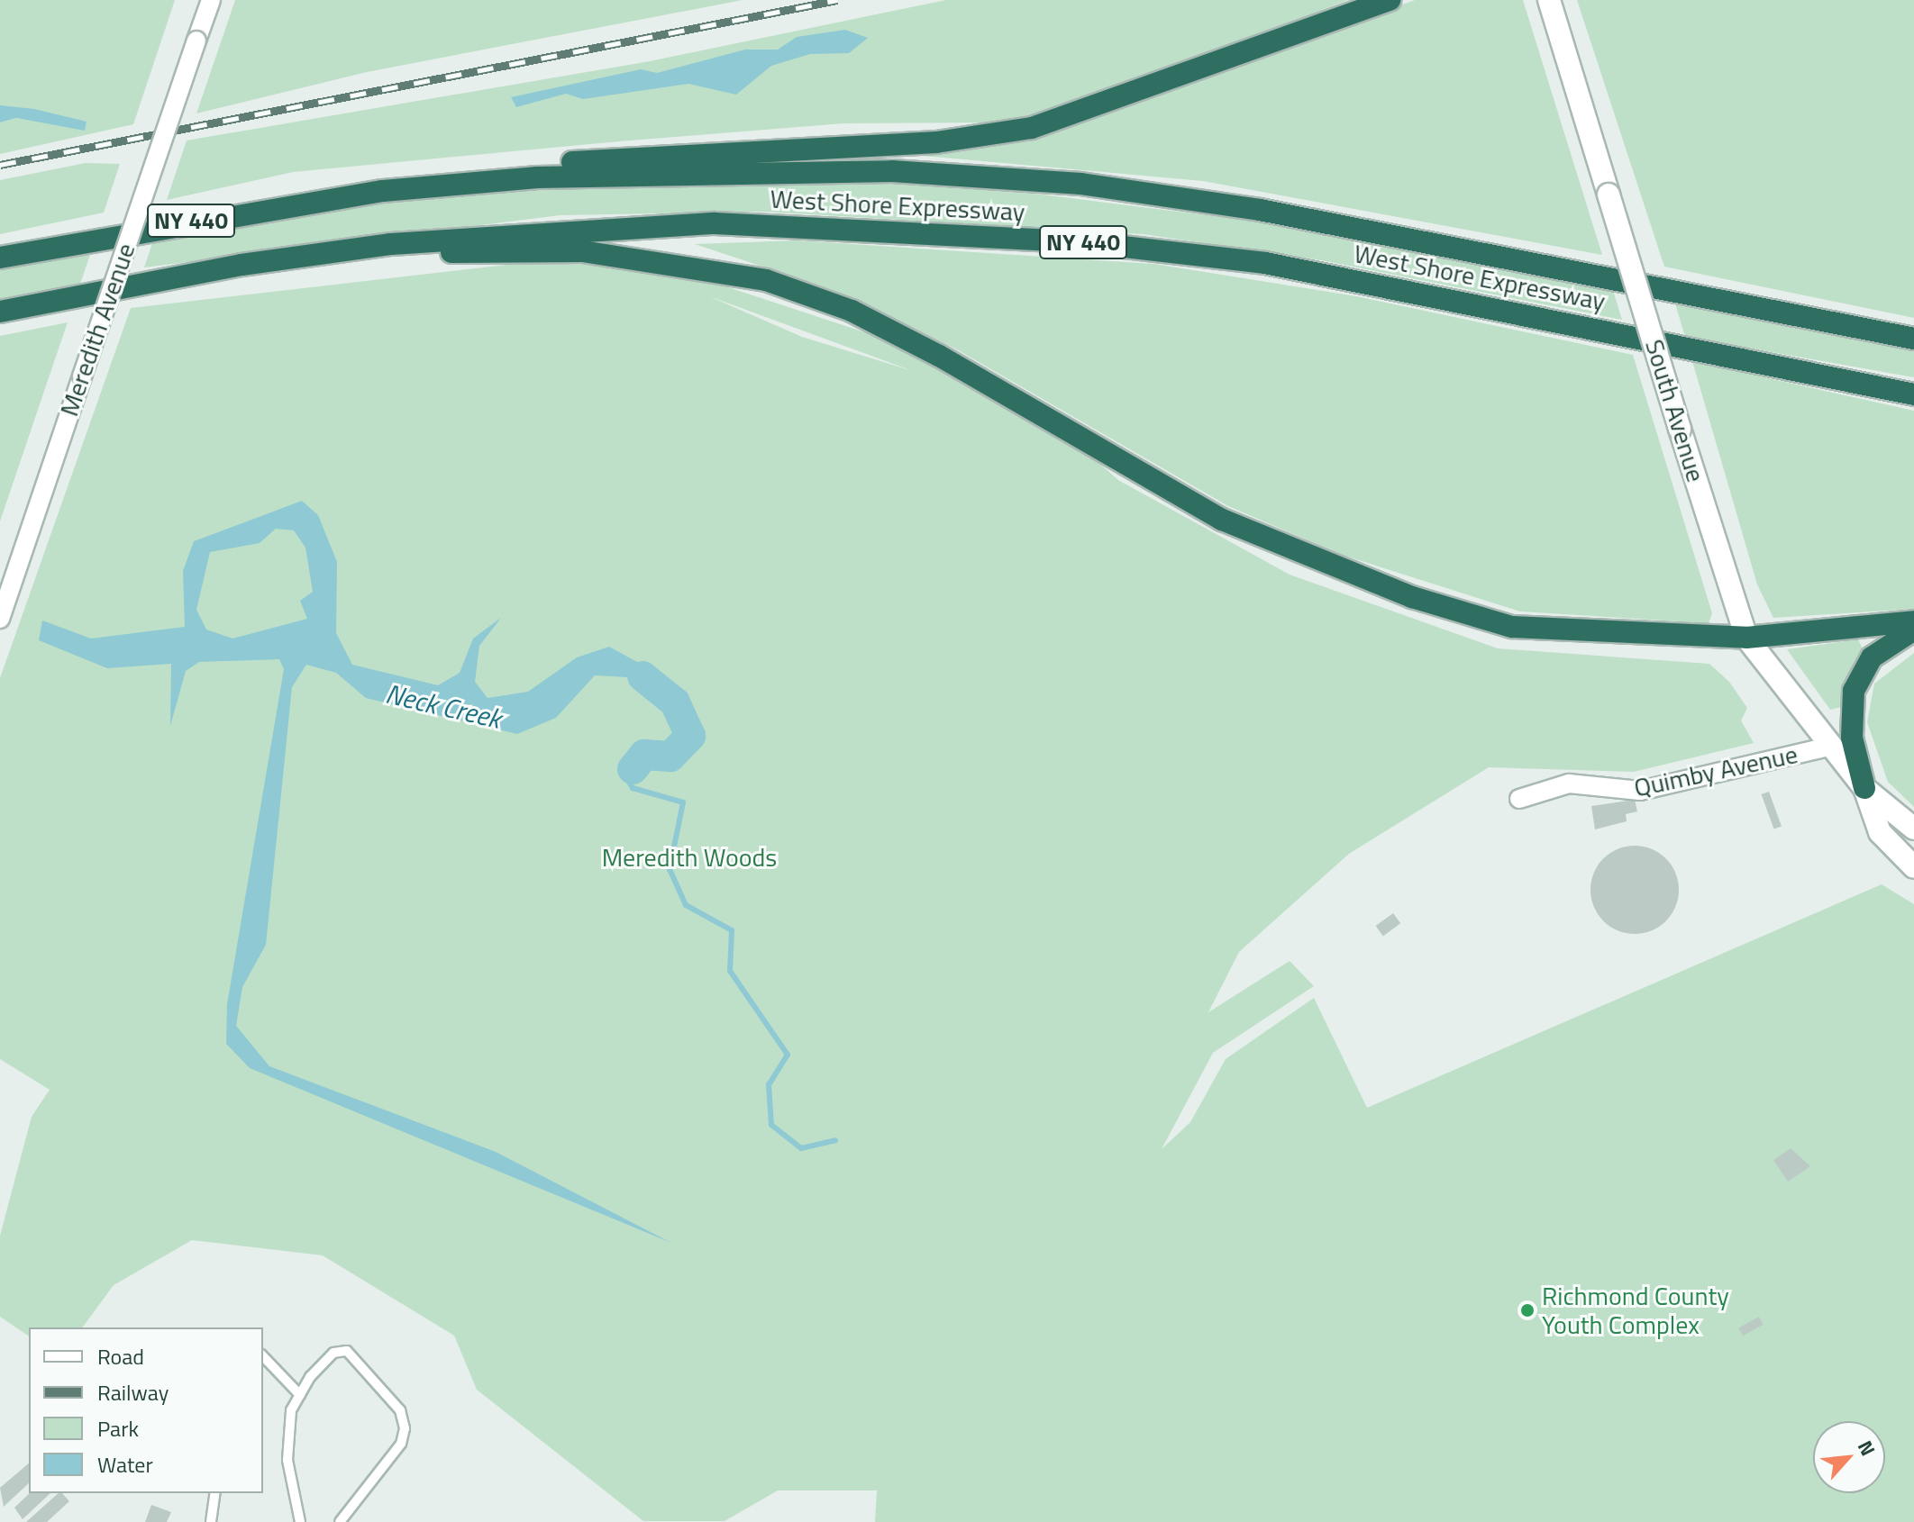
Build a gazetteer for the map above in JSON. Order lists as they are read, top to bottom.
{
  "streets": {
    "highway": ["West Shore Expressway", "NY 440"],
    "street": ["Meredith Avenue", "South Avenue", "Quimby Avenue"]
  },
  "crossings": [
    ["South Avenue", "Quimby Avenue"]
  ],
  "water": ["Neck Creek"],
  "parks": ["Meredith Woods"],
  "places": ["Richmond County Youth Complex"],
  "legend": [
    "Road",
    "Railway",
    "Park",
    "Water"
  ],
  "north": "top right"
}
